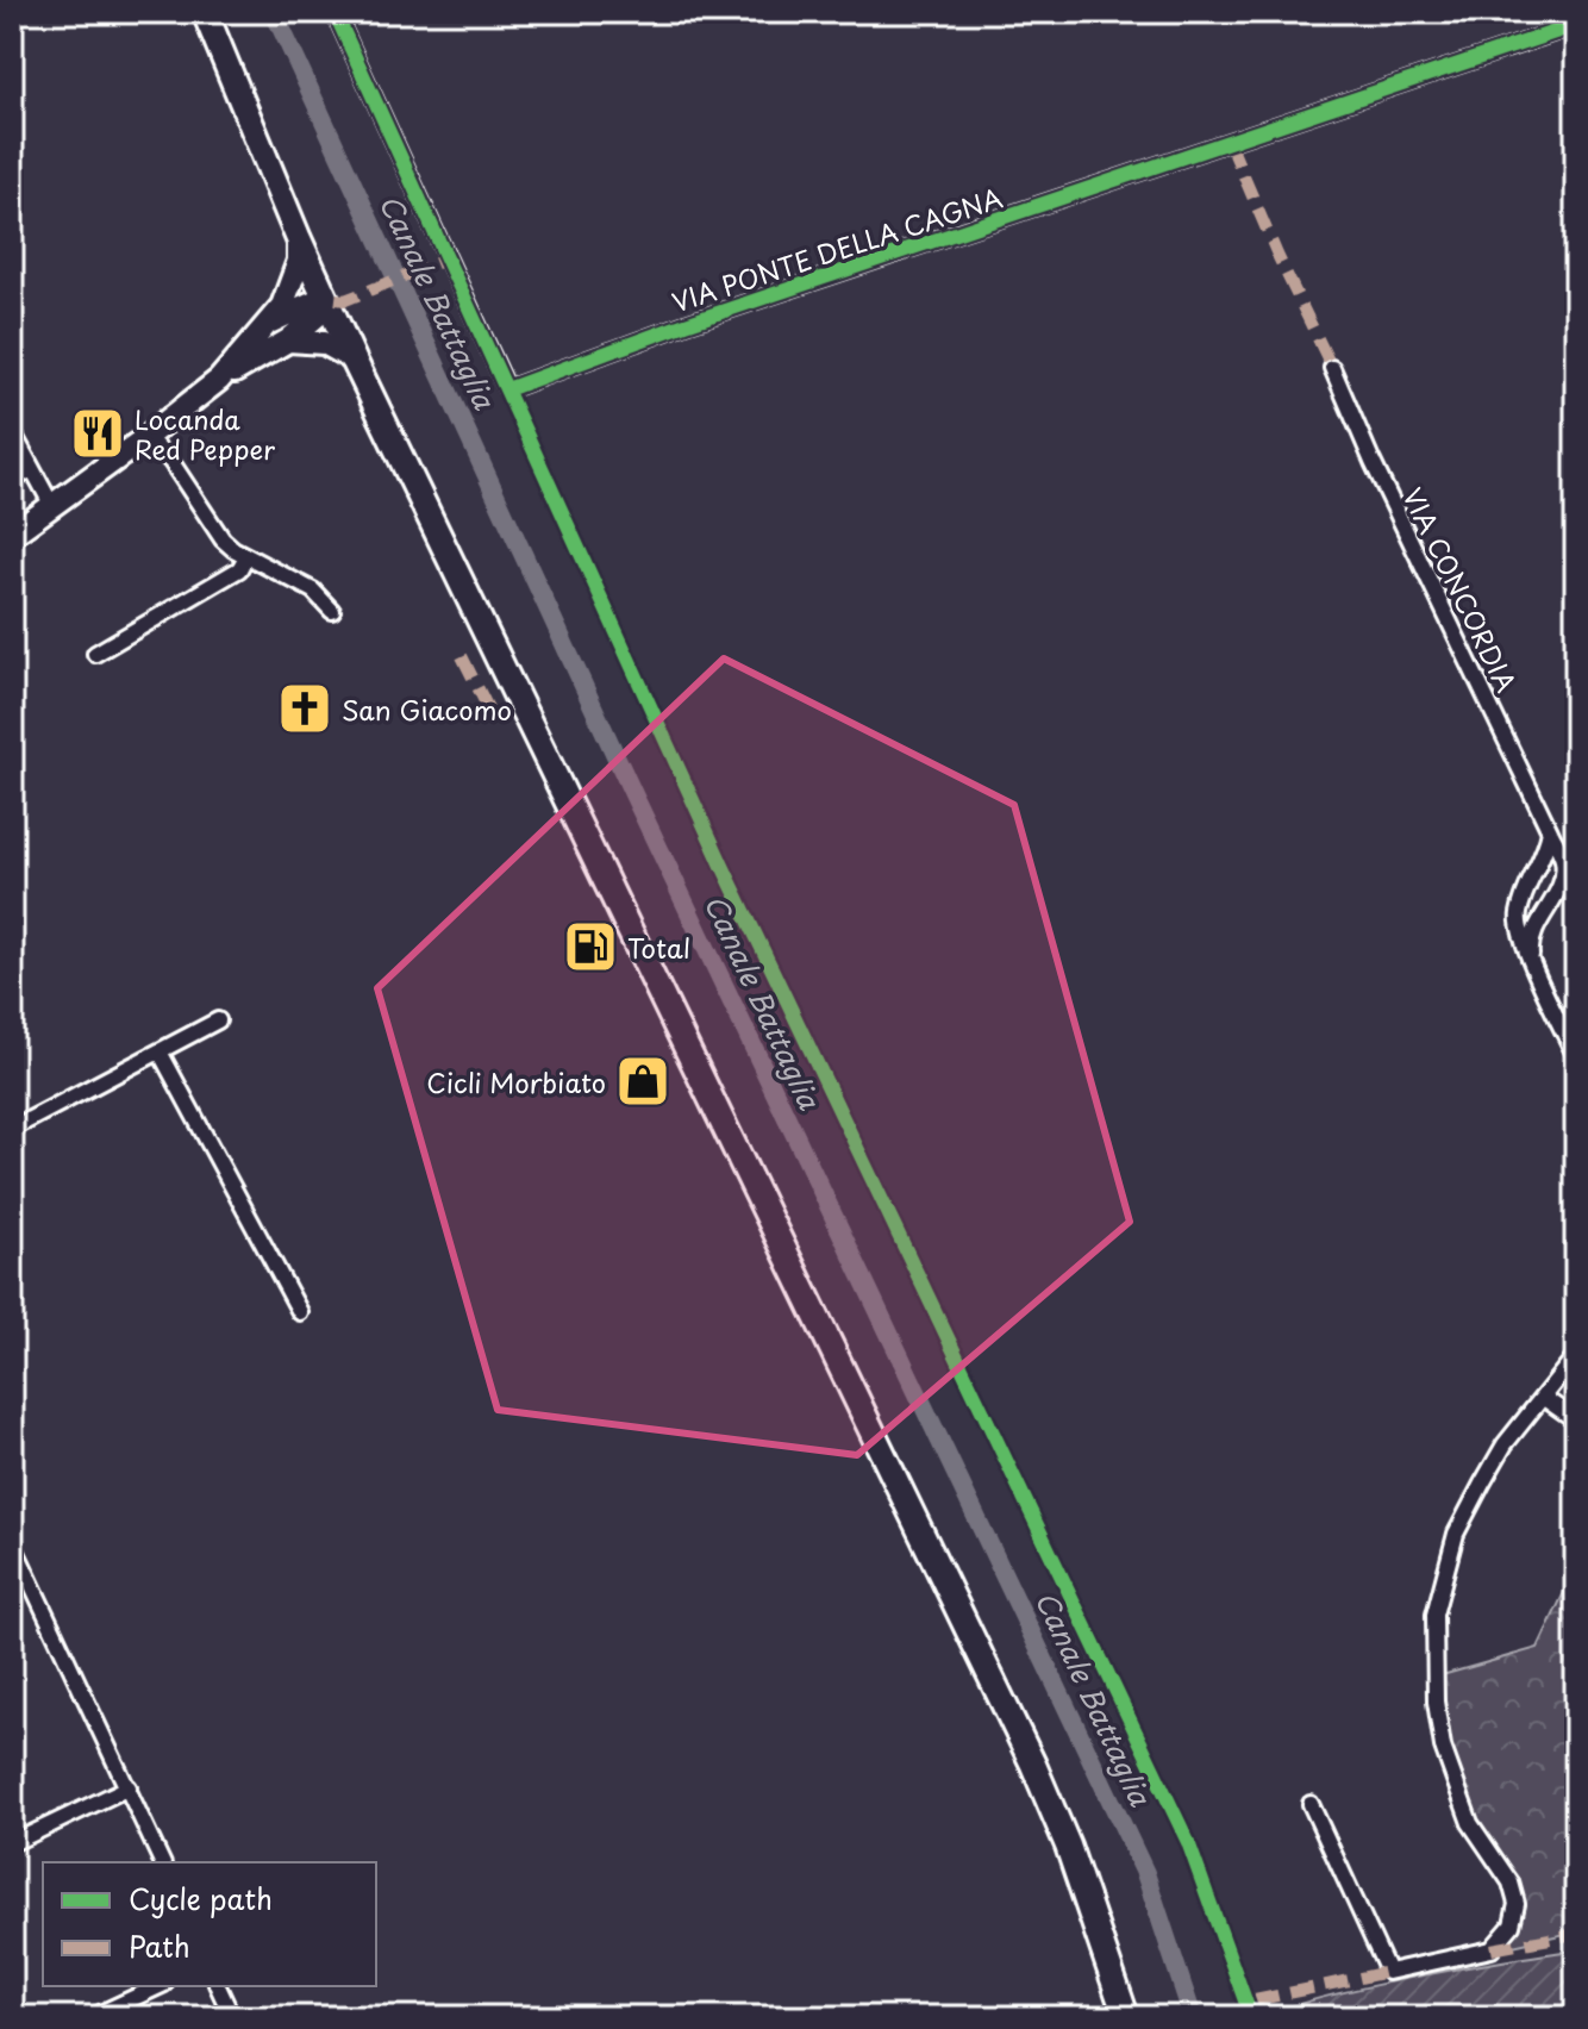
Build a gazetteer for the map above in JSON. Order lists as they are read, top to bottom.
{
  "streets": {
    "street": ["VIA PONTE DELLA CAGNA", "VIA CONCORDIA"]
  },
  "water": ["Canale Battaglia"],
  "places": {
    "restaurant": ["Locanda Red Pepper"],
    "church": ["San Giacomo"],
    "fuel station": ["Total"],
    "shop": ["Cicli Morbiato"]
  },
  "legend": ["Cycle path", "Path"]
}
